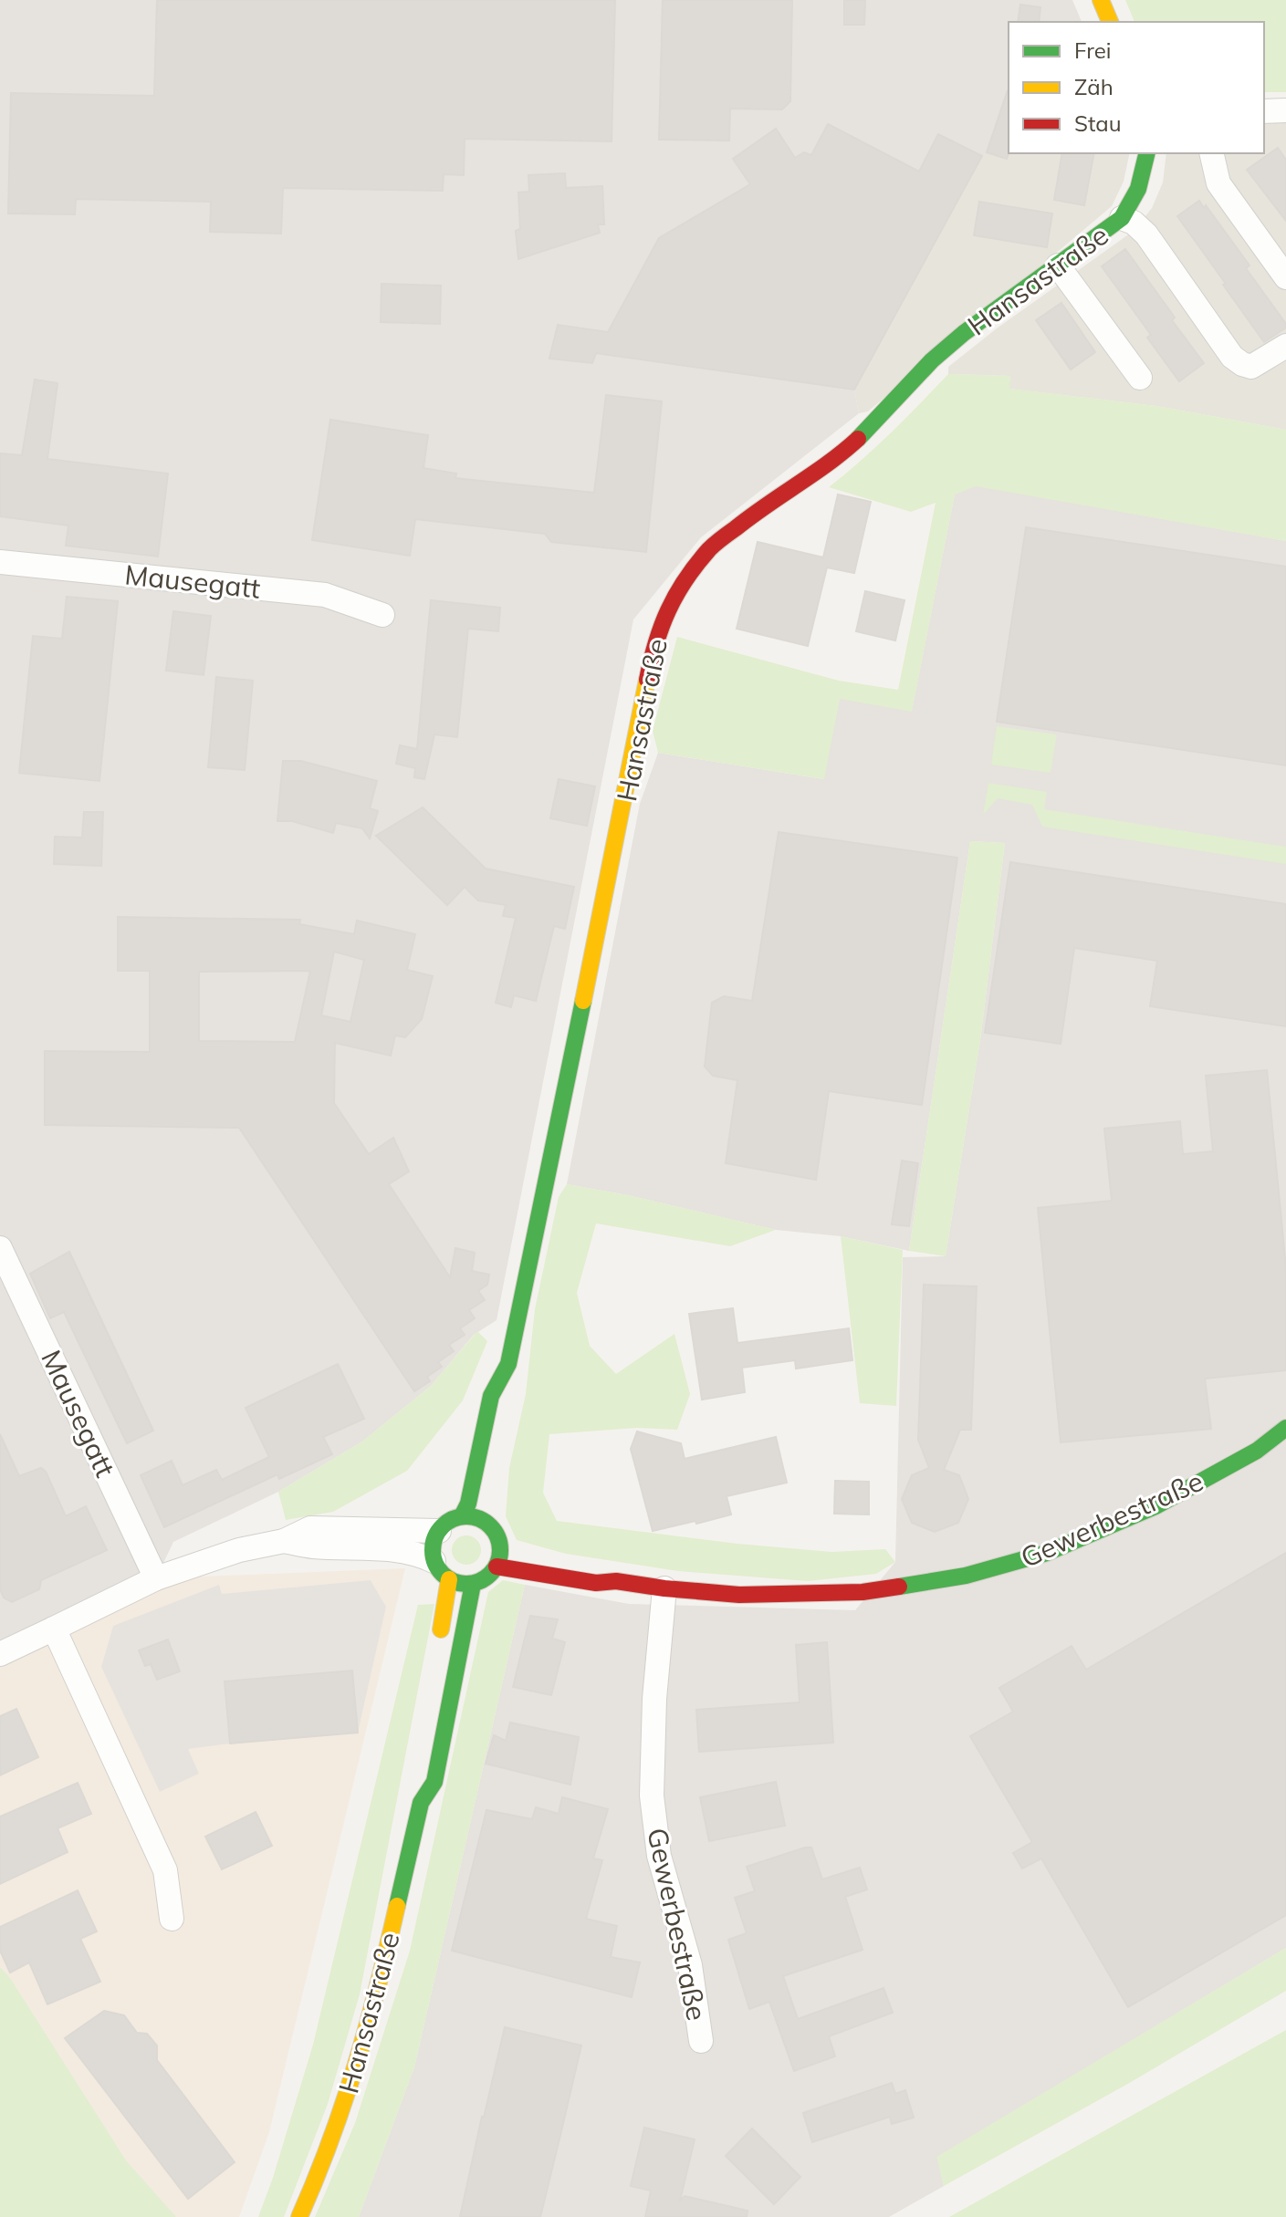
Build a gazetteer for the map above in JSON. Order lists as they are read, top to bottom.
{
  "streets": {
    "street": ["Hansastraße", "Mausegatt", "Gewerbestraße"]
  },
  "crossings": [
    ["Hansastraße", "Gewerbestraße"]
  ],
  "legend": ["Frei", "Zäh", "Stau"]
}
